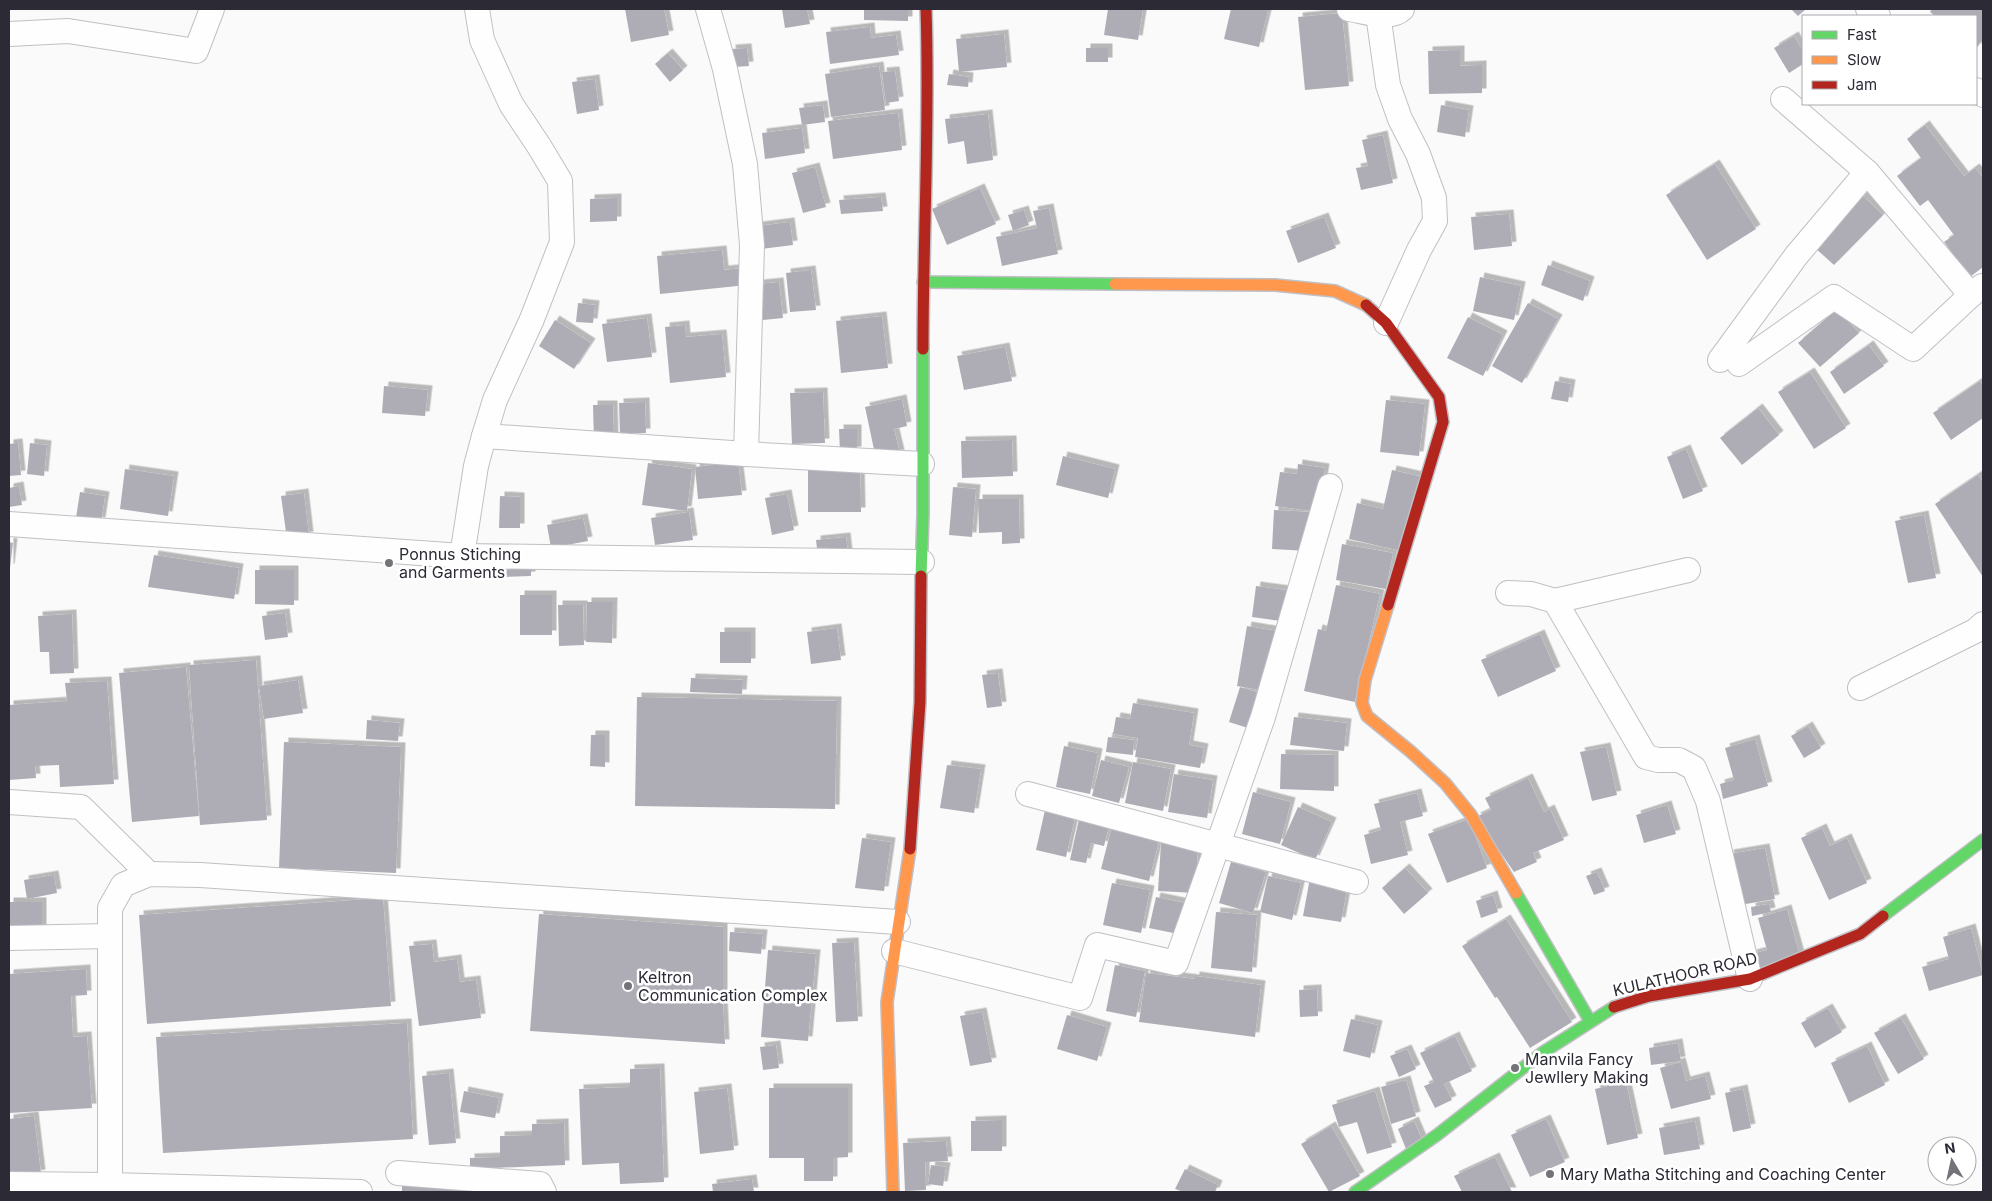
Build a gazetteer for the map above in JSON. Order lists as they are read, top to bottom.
{
  "streets": {
    "street": ["KULATHOOR ROAD"]
  },
  "places": [
    "Ponnus Stiching and Garments",
    "Keltron Communication Complex",
    "Manvila Fancy Jewllery Making",
    "Mary Matha Stitching and Coaching Center"
  ],
  "legend": ["Fast", "Slow", "Jam"],
  "north": "top"
}
